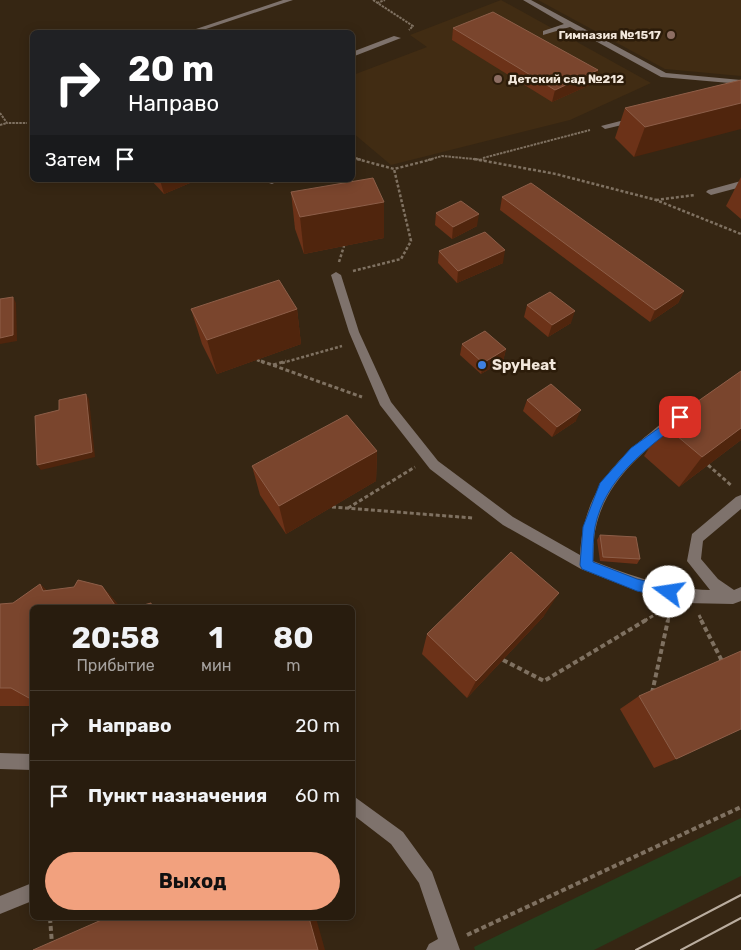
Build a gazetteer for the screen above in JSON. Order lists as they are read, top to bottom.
{
  "places": ["Гимназия №1517", "Детский сад №212", "SpyHeat"],
  "page": {
    "turn": ["20 m", "Направо"],
    "then": "Затем",
    "eta": [
      "20:58",
      "Прибытие",
      "1",
      "мин",
      "80",
      "m"
    ],
    "list": [
      {
        "name": "Направо",
        "value": "20 m"
      },
      {
        "name": "Пункт назначения",
        "value": "60 m"
      }
    ],
    "buttons": "Выход"
  }
}
